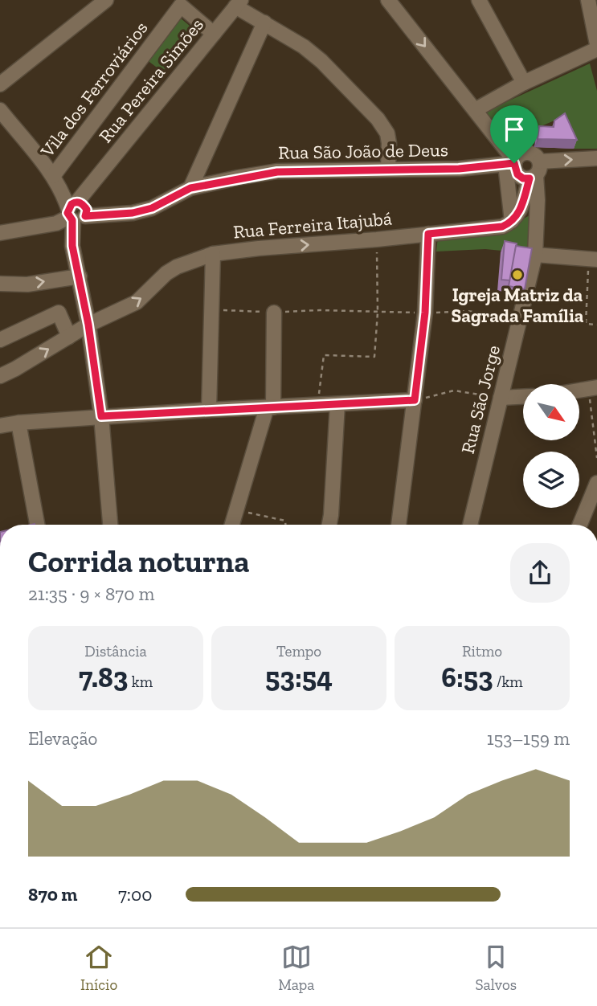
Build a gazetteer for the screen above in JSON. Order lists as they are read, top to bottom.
{
  "streets": {
    "street": [
      "Rua Pereira Simões",
      "Vila dos Ferroviários",
      "Rua São João de Deus",
      "Rua Ferreira Itajubá",
      "Rua São Jorge"
    ]
  },
  "crossings": [
    ["Rua Pereira Simões", "Vila dos Ferroviários"],
    ["Rua Pereira Simões", "Rua São João de Deus"],
    ["Rua São João de Deus", "Rua São Jorge"]
  ],
  "places": ["Igreja Matriz da Sagrada Família"],
  "north": "bottom right",
  "page": {
    "heading": ["Corrida noturna", "21:35 · 9 × 870 m"],
    "stats": [
      ["Distância", "7.83 km"],
      ["Tempo", "53:54"],
      ["Ritmo", "6:53 /km"]
    ],
    "chart": ["Elevação", "153–159 m"],
    "list": [
      {
        "name": "870 m",
        "note": "7:00"
      }
    ],
    "tabs": ["Início", "Mapa", "Salvos"]
  }
}
